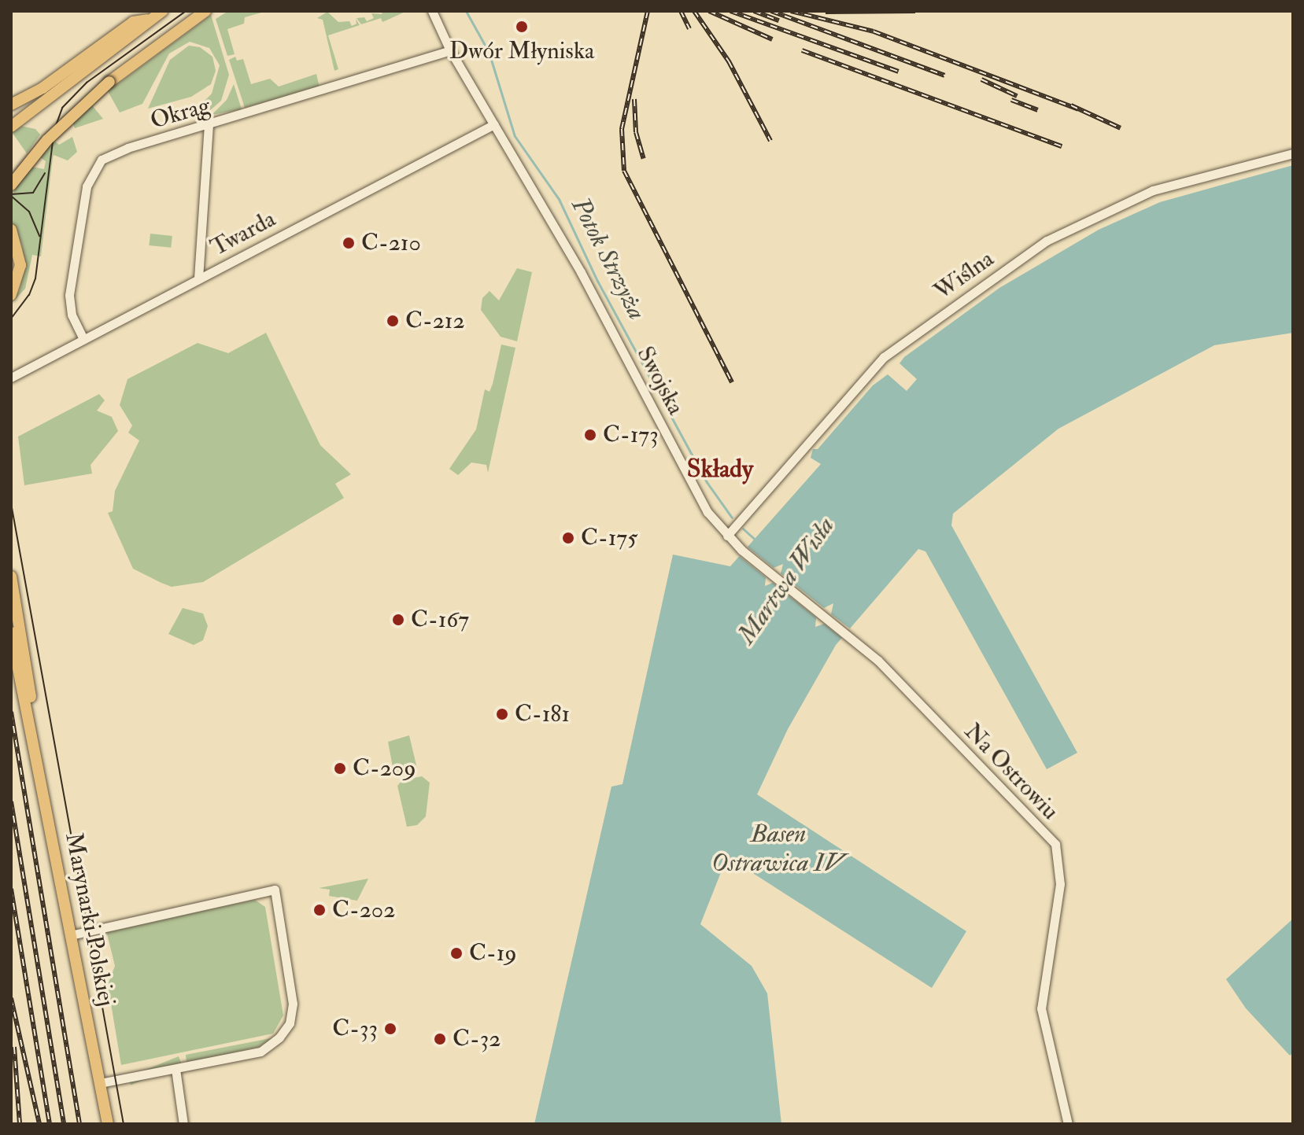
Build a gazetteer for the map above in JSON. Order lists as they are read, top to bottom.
{
  "streets": {
    "main road": ["Marynarki Polskiej"],
    "street": [
      "Okrąg",
      "Twarda",
      "Wiślna",
      "Swojska",
      "Na Ostrowiu"
    ]
  },
  "crossings": [
    ["Okrąg", "Twarda"],
    ["Okrąg", "Swojska"],
    ["Twarda", "Swojska"],
    ["Wiślna", "Swojska"],
    ["Wiślna", "Na Ostrowiu"],
    ["Swojska", "Na Ostrowiu"]
  ],
  "districts": ["Składy"],
  "water": ["Potok Strzyża", "Martwa Wisła", "Basen Ostrawica IV"],
  "places": [
    "Dwór Młyniska",
    "C-210",
    "C-212",
    "C-173",
    "C-175",
    "C-167",
    "C-181",
    "C-209",
    "C-202",
    "C-19",
    "C-33",
    "C-32"
  ]
}
